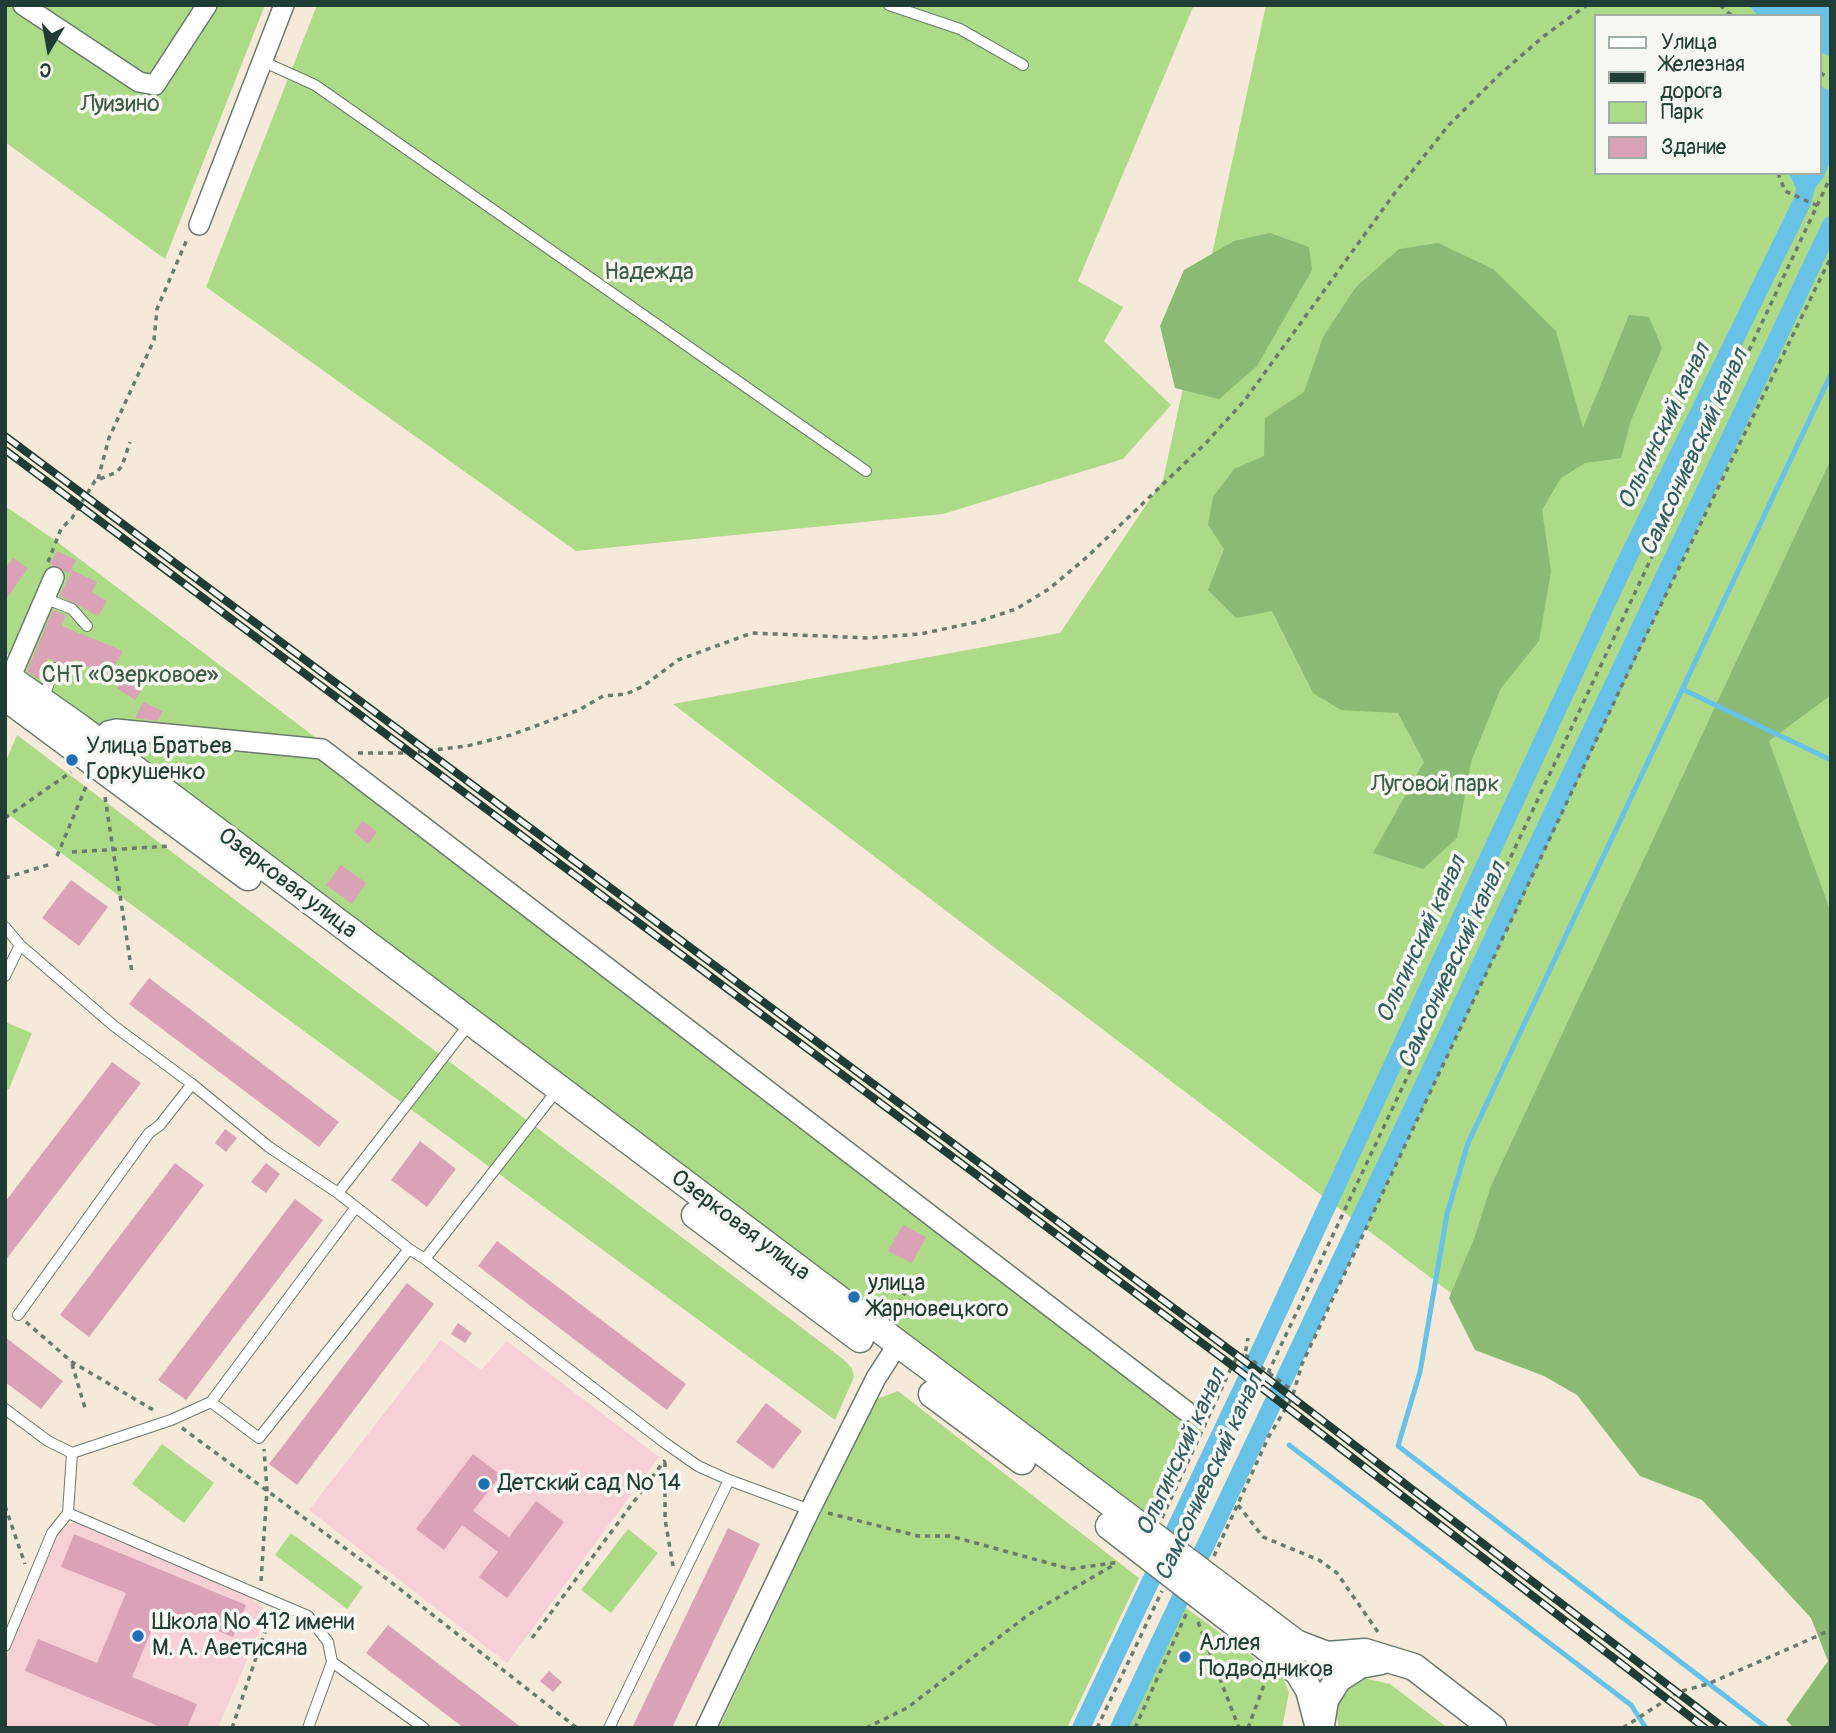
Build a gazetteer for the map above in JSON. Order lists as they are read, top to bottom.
{
  "streets": {
    "street": ["Озерковая улица"]
  },
  "water": ["Ольгинский канал", "Самсониевский канал"],
  "parks": [
    "Луизино",
    "Надежда",
    "СНТ «Озерковое»",
    "Луговой парк"
  ],
  "places": [
    "Улица Братьев Горкушенко",
    "улица Жарновецкого",
    "Детский сад № 14",
    "Школа № 412 имени М. А. Аветисяна",
    "Аллея Подводников"
  ],
  "legend": [
    "Улица",
    "Железная дорога",
    "Парк",
    "Здание"
  ],
  "north": "bottom"
}
